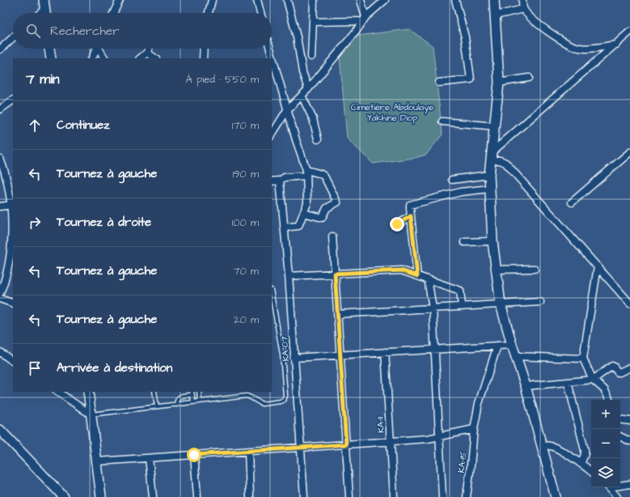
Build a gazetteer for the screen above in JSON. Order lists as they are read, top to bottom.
{
  "streets": {
    "street": ["KA-07", "KA-11", "KA-15"]
  },
  "parks": ["Cimetière Abdoulaye Yakhine Diop"],
  "page": {
    "search": "Rechercher",
    "heading": ["7 min", "À pied · 550 m"],
    "list": [
      ["Continuez", "170 m"],
      ["Tournez à gauche", "190 m"],
      ["Tournez à droite", "100 m"],
      ["Tournez à gauche", "70 m"],
      ["Tournez à gauche", "20 m"],
      "Arrivée à destination"
    ],
    "map_buttons": ["+", "−"]
  }
}
